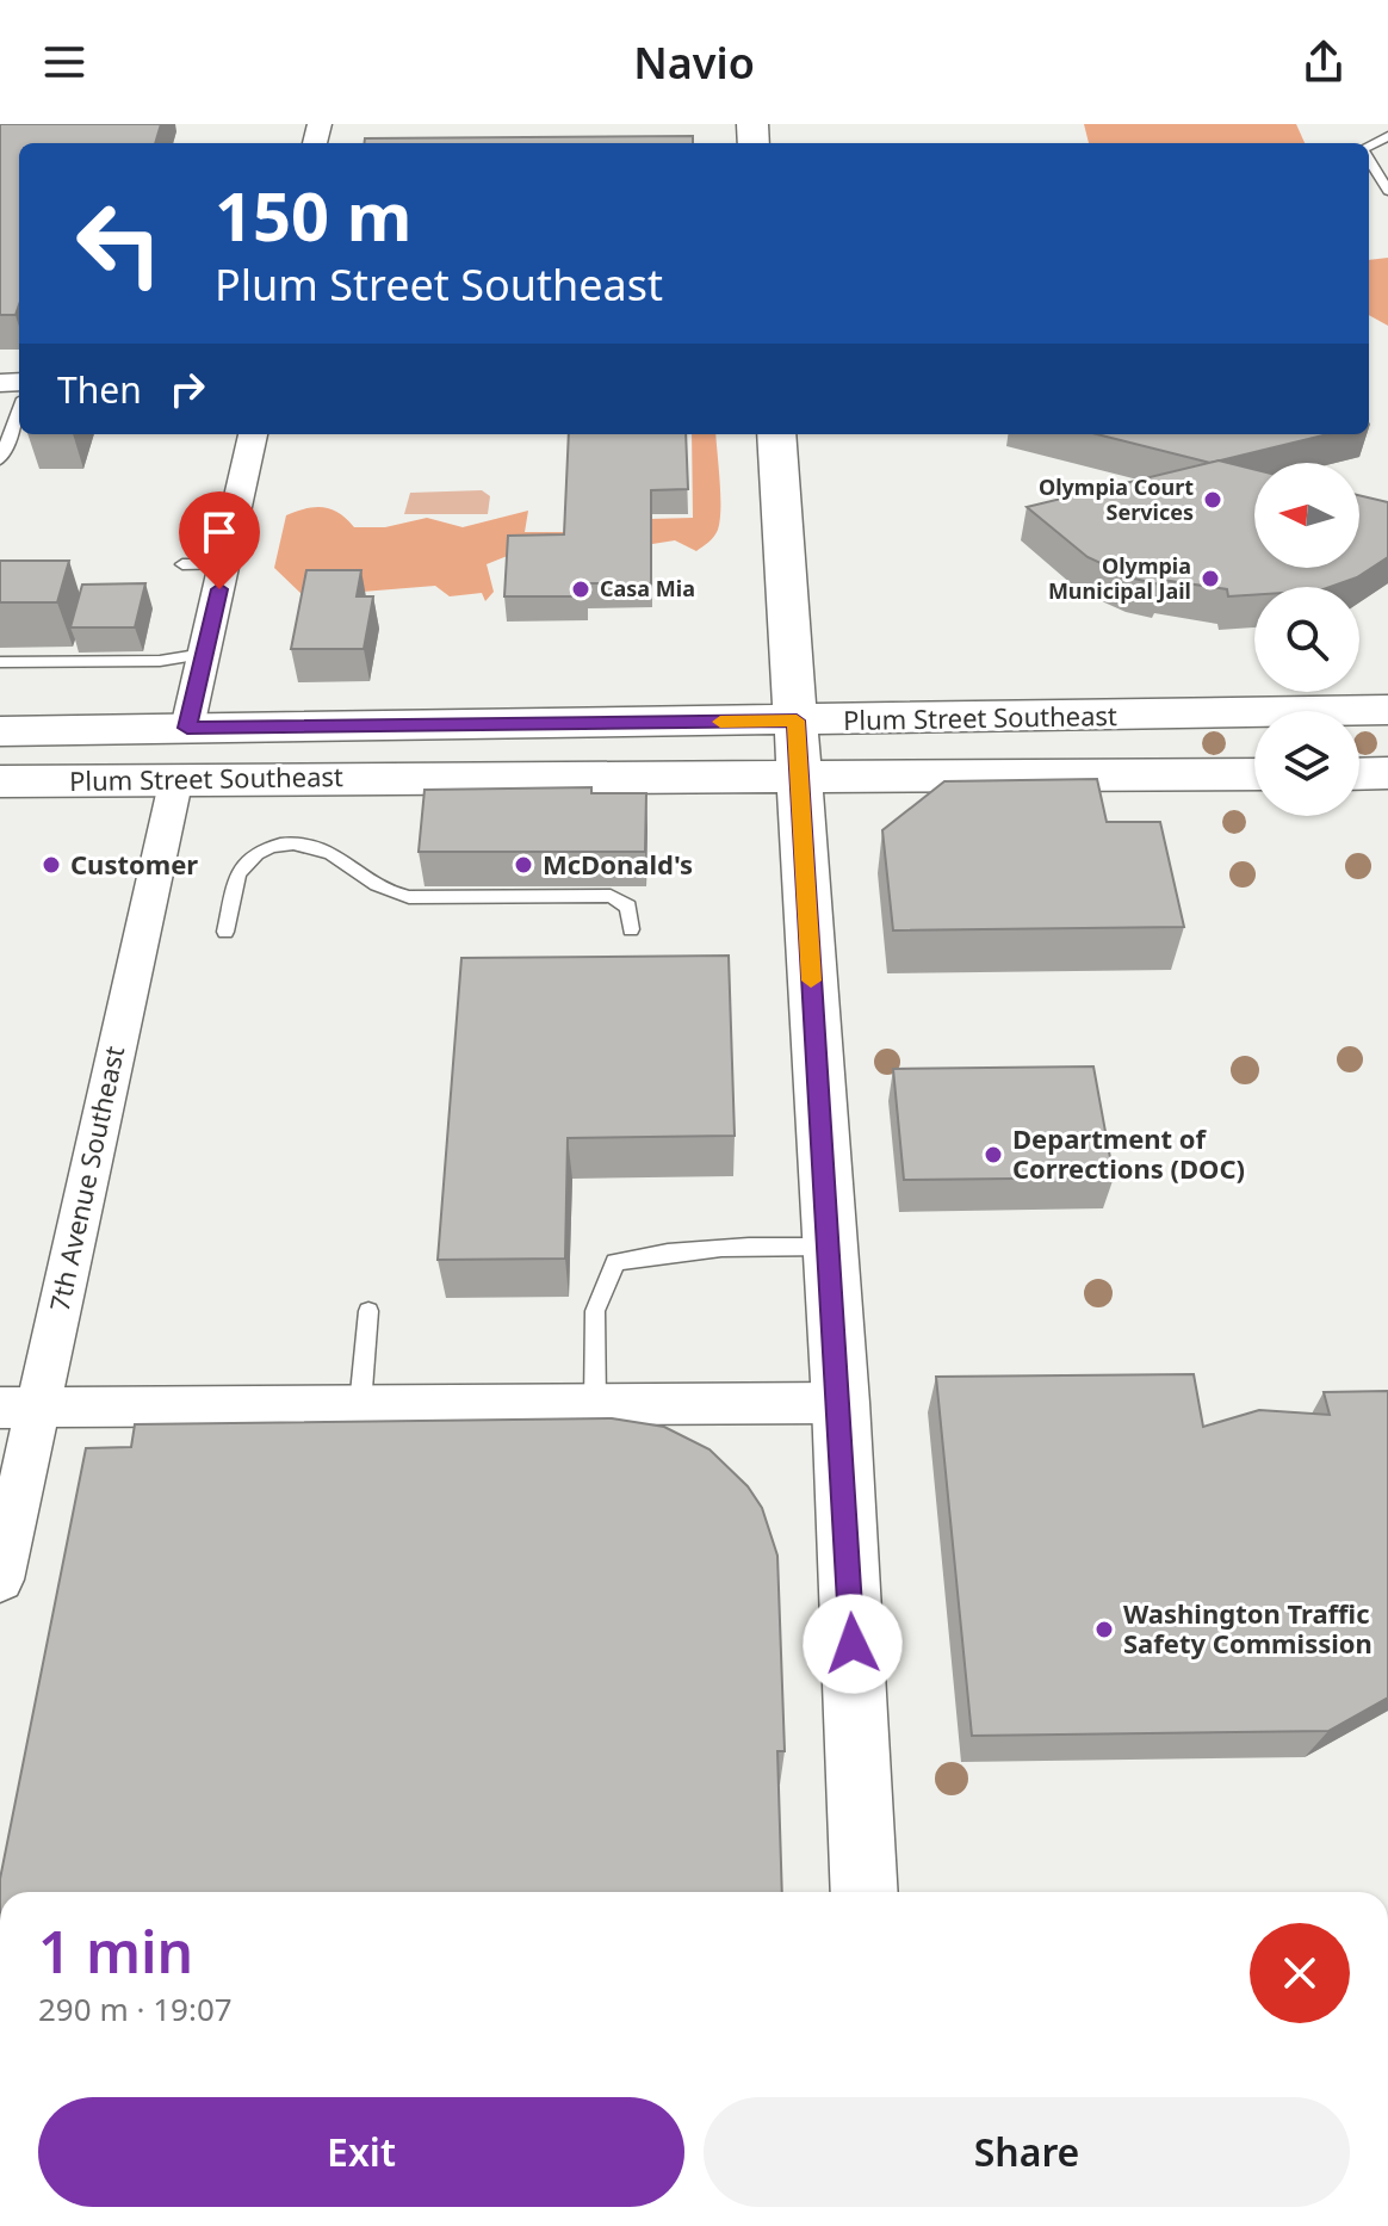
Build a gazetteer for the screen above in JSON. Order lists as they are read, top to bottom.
{
  "streets": {
    "main road": ["Plum Street Southeast"],
    "street": ["7th Avenue Southeast"]
  },
  "crossings": [
    ["Plum Street Southeast", "7th Avenue Southeast"]
  ],
  "places": [
    "Olympia Court Services",
    "Olympia Municipal Jail",
    "Casa Mia",
    "Customer",
    "McDonald's",
    "Department of Corrections (DOC)",
    "Washington Traffic Safety Commission"
  ],
  "north": "left",
  "page": {
    "header": "Navio",
    "turn": ["150 m", "Plum Street Southeast"],
    "then": "Then",
    "heading": ["1 min", "290 m · 19:07"],
    "buttons": ["Exit", "Share"]
  }
}
